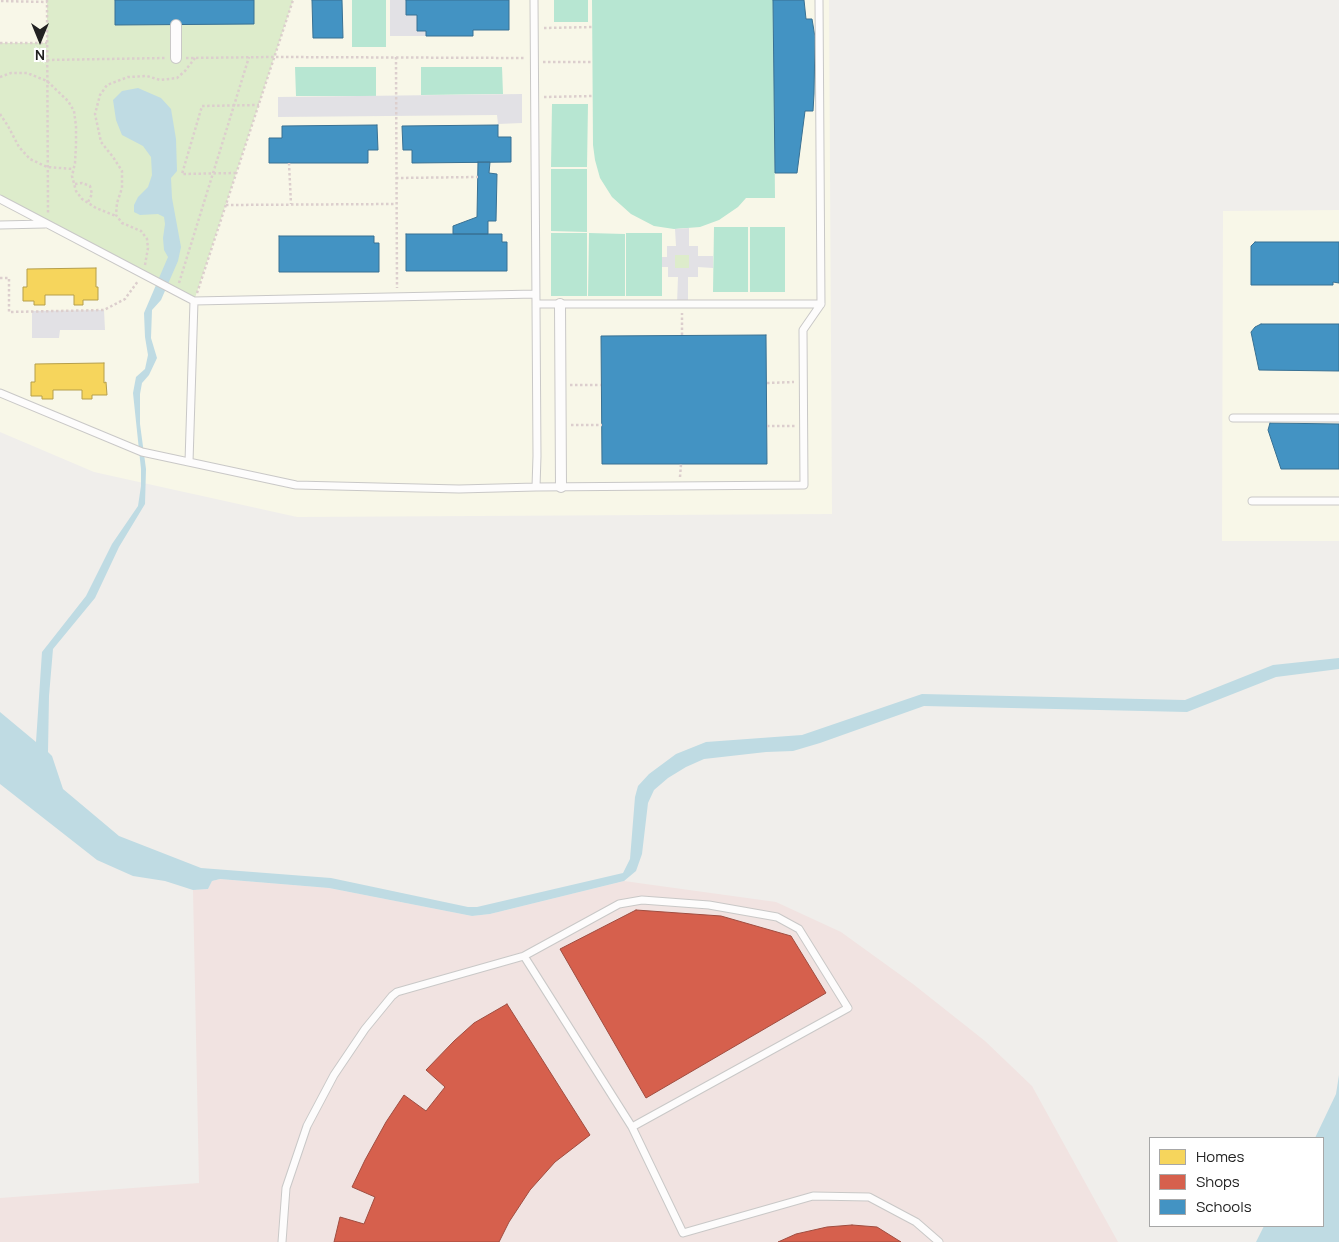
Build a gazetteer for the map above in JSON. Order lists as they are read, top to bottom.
{
  "legend": ["Homes", "Shops", "Schools"],
  "north": "bottom"
}
